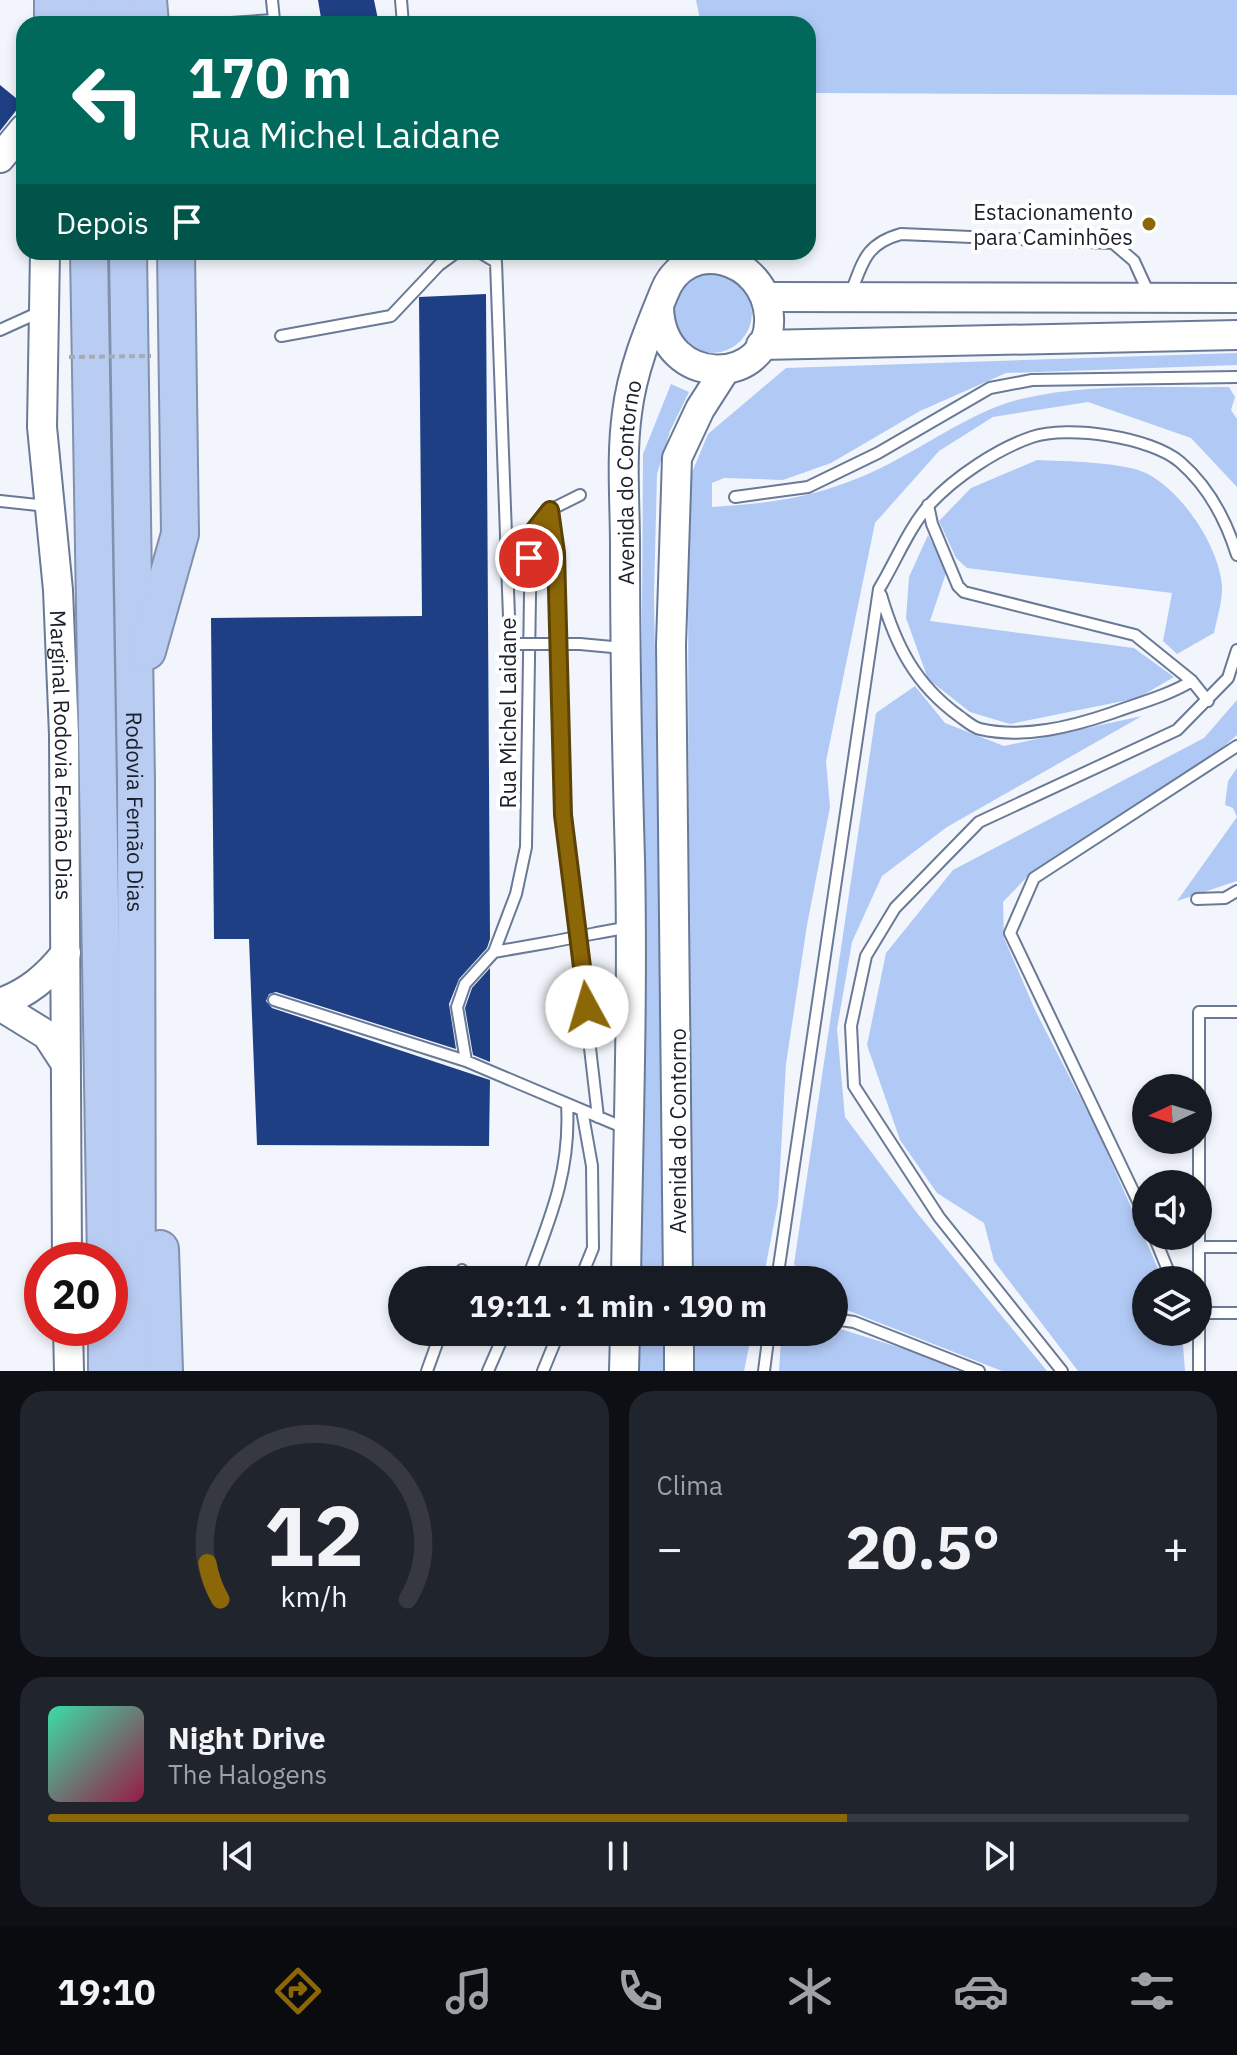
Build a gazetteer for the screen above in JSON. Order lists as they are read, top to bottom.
{
  "streets": {
    "highway": ["Rodovia Fernão Dias"],
    "street": ["Avenida do Contorno", "Marginal Rodovia Fernão Dias"],
    "lane": ["Rua Michel Laidane"]
  },
  "places": ["Estacionamento para Caminhões"],
  "north": "left",
  "page": {
    "turn": ["170 m", "Rua Michel Laidane"],
    "then": "Depois",
    "limit": "20",
    "trip": "19:11 · 1 min · 190 m",
    "tile": "Clima",
    "heat": ["−", "20.5°", "+"],
    "song": ["Night Drive", "The Halogens"],
    "tabs": "19:10",
    "gauge": ["12", "km/h"]
  }
}
